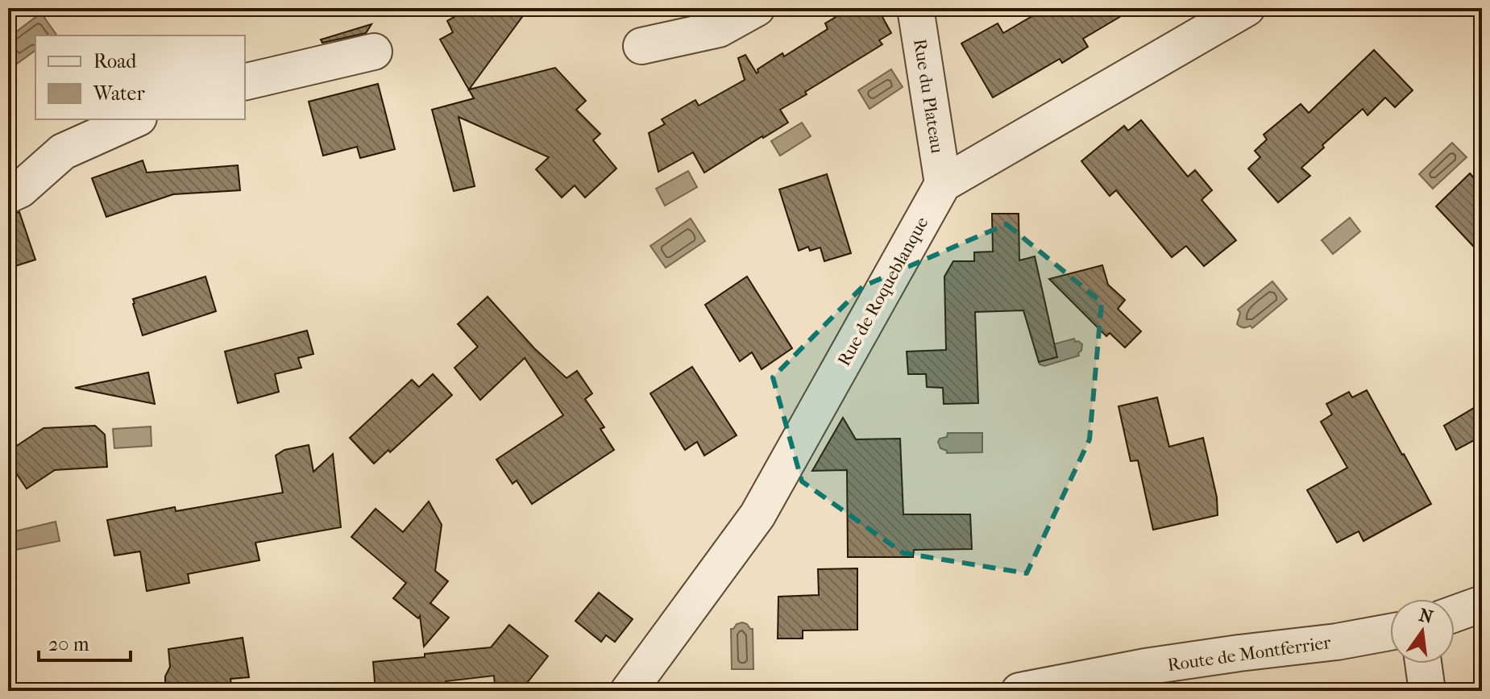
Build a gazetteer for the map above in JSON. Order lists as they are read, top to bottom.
{
  "streets": {
    "street": ["Rue du Plateau", "Rue de Roqueblanque", "Route de Montferrier"]
  },
  "crossings": [
    ["Rue du Plateau", "Rue de Roqueblanque"]
  ],
  "legend": ["Road", "Water"],
  "scale_bar": "20 m",
  "north": "top"
}
